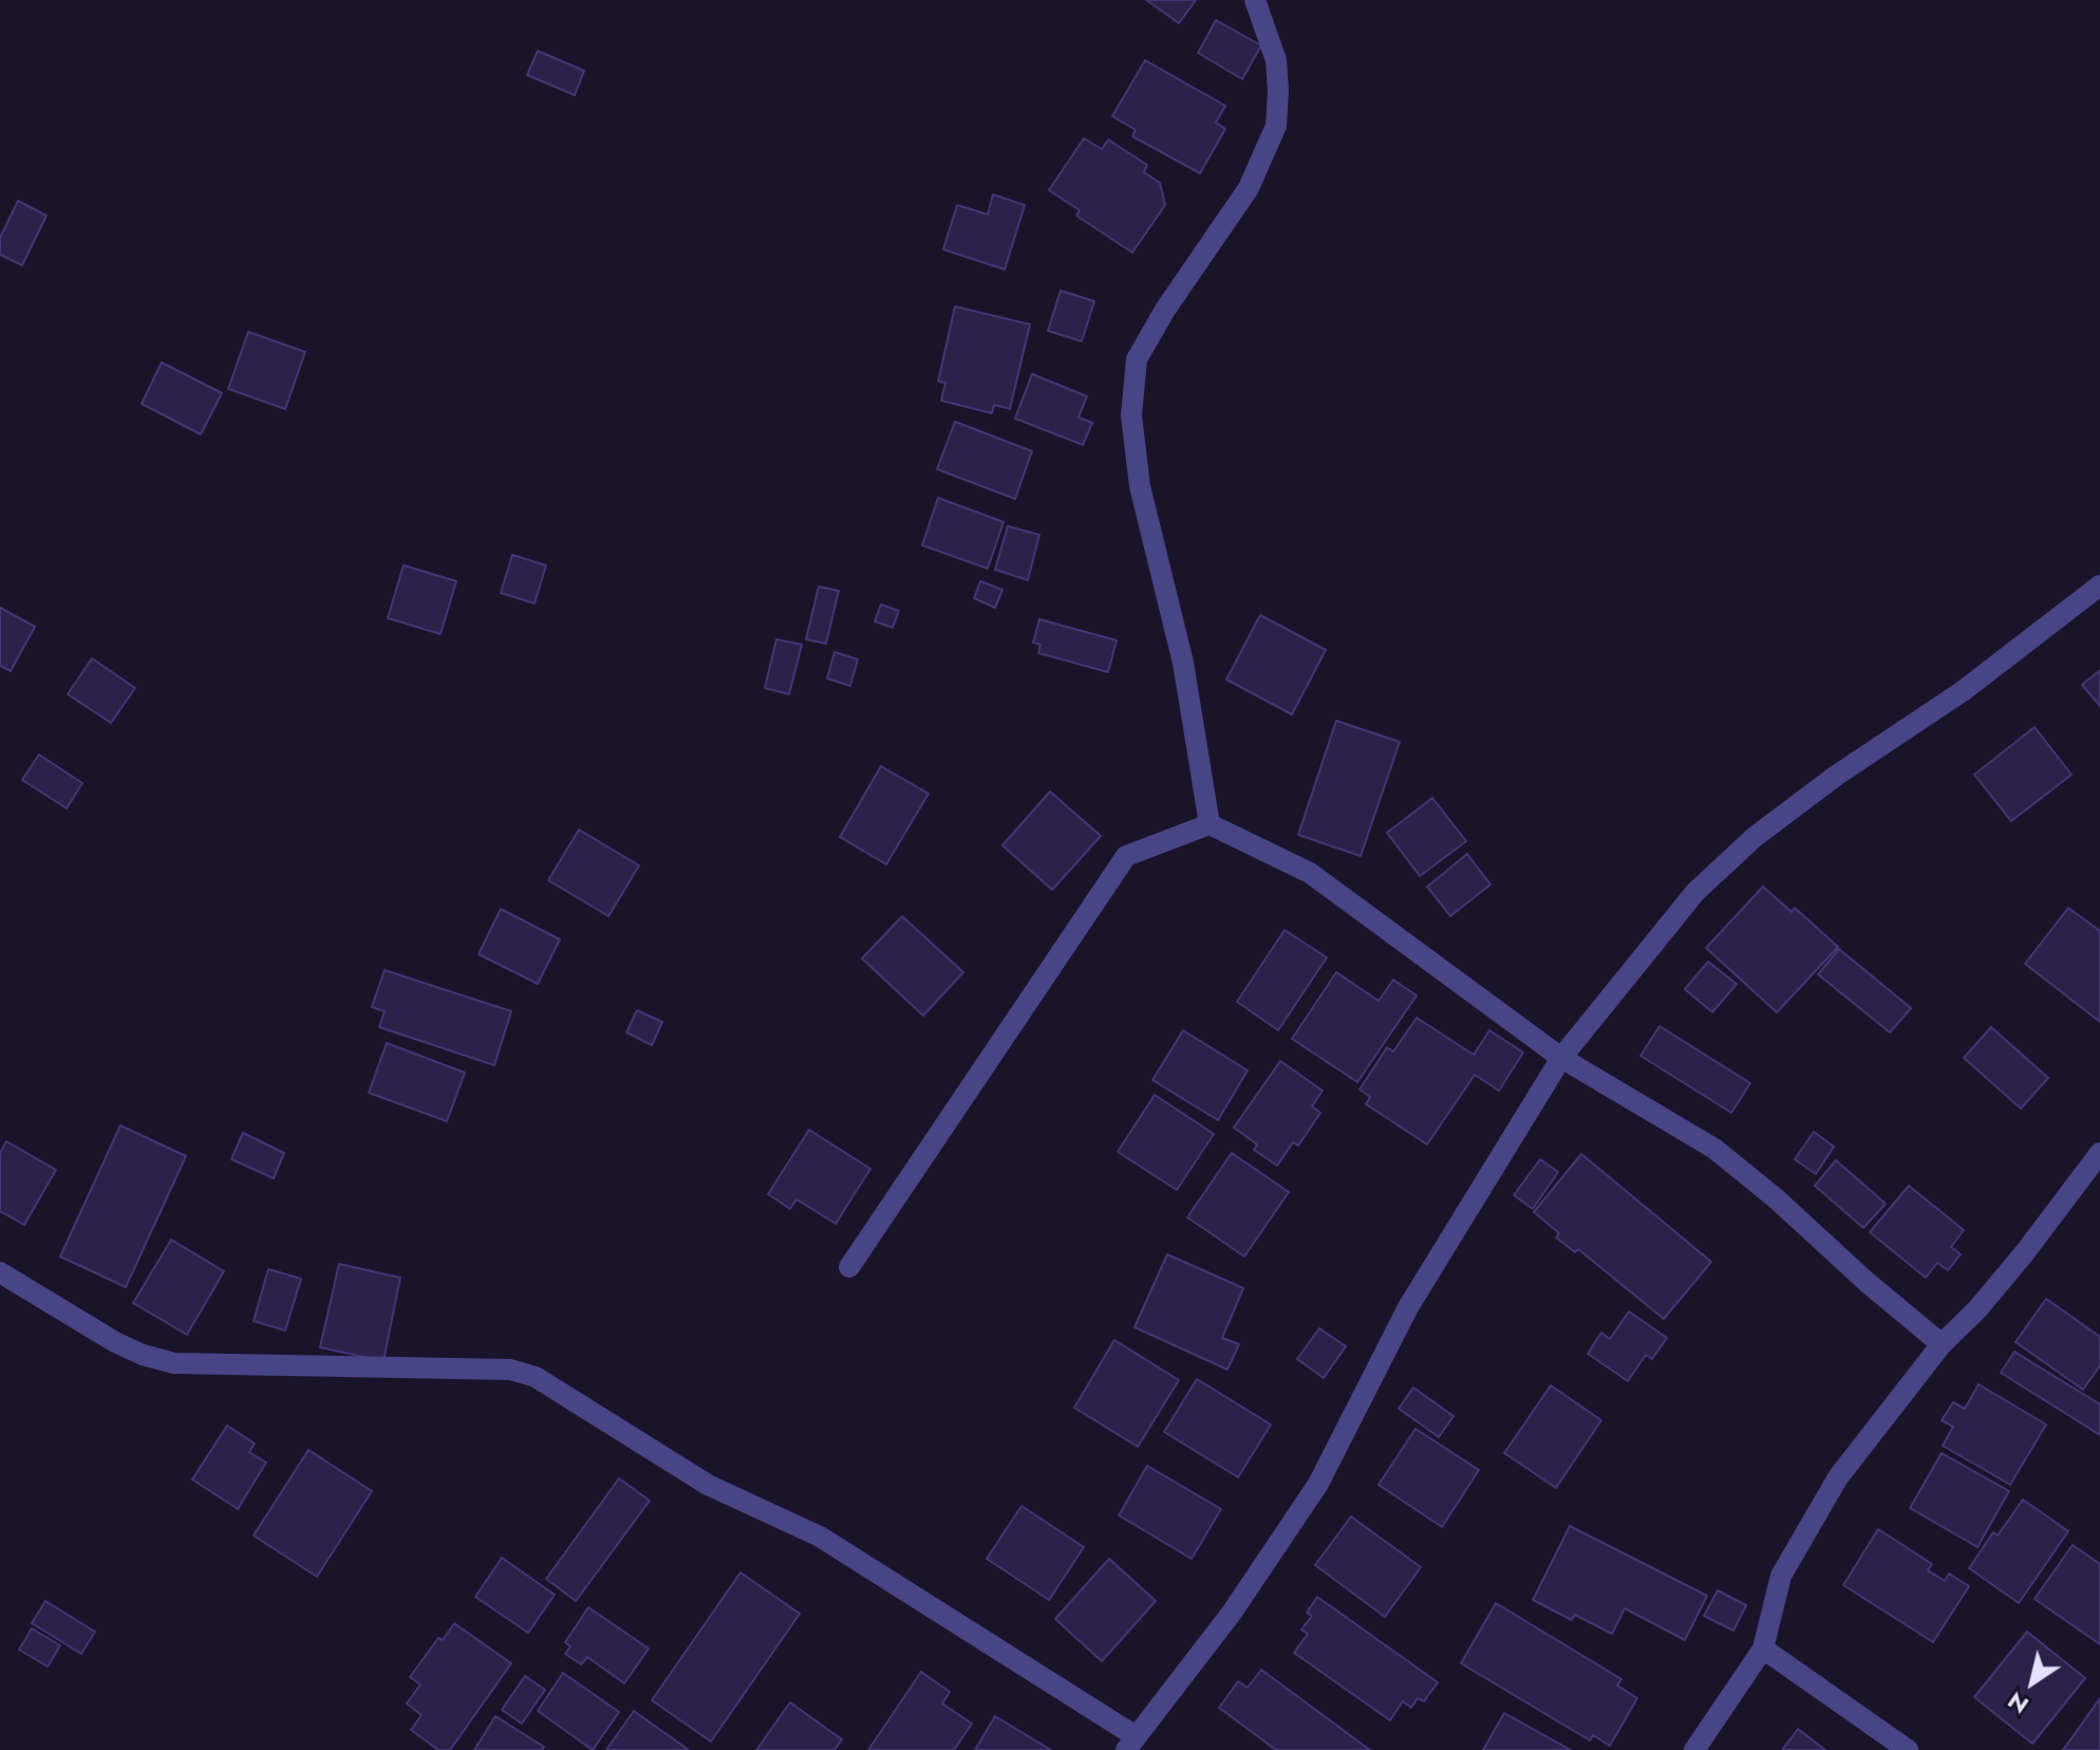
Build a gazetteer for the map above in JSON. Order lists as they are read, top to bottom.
{
  "north": "bottom left"
}
